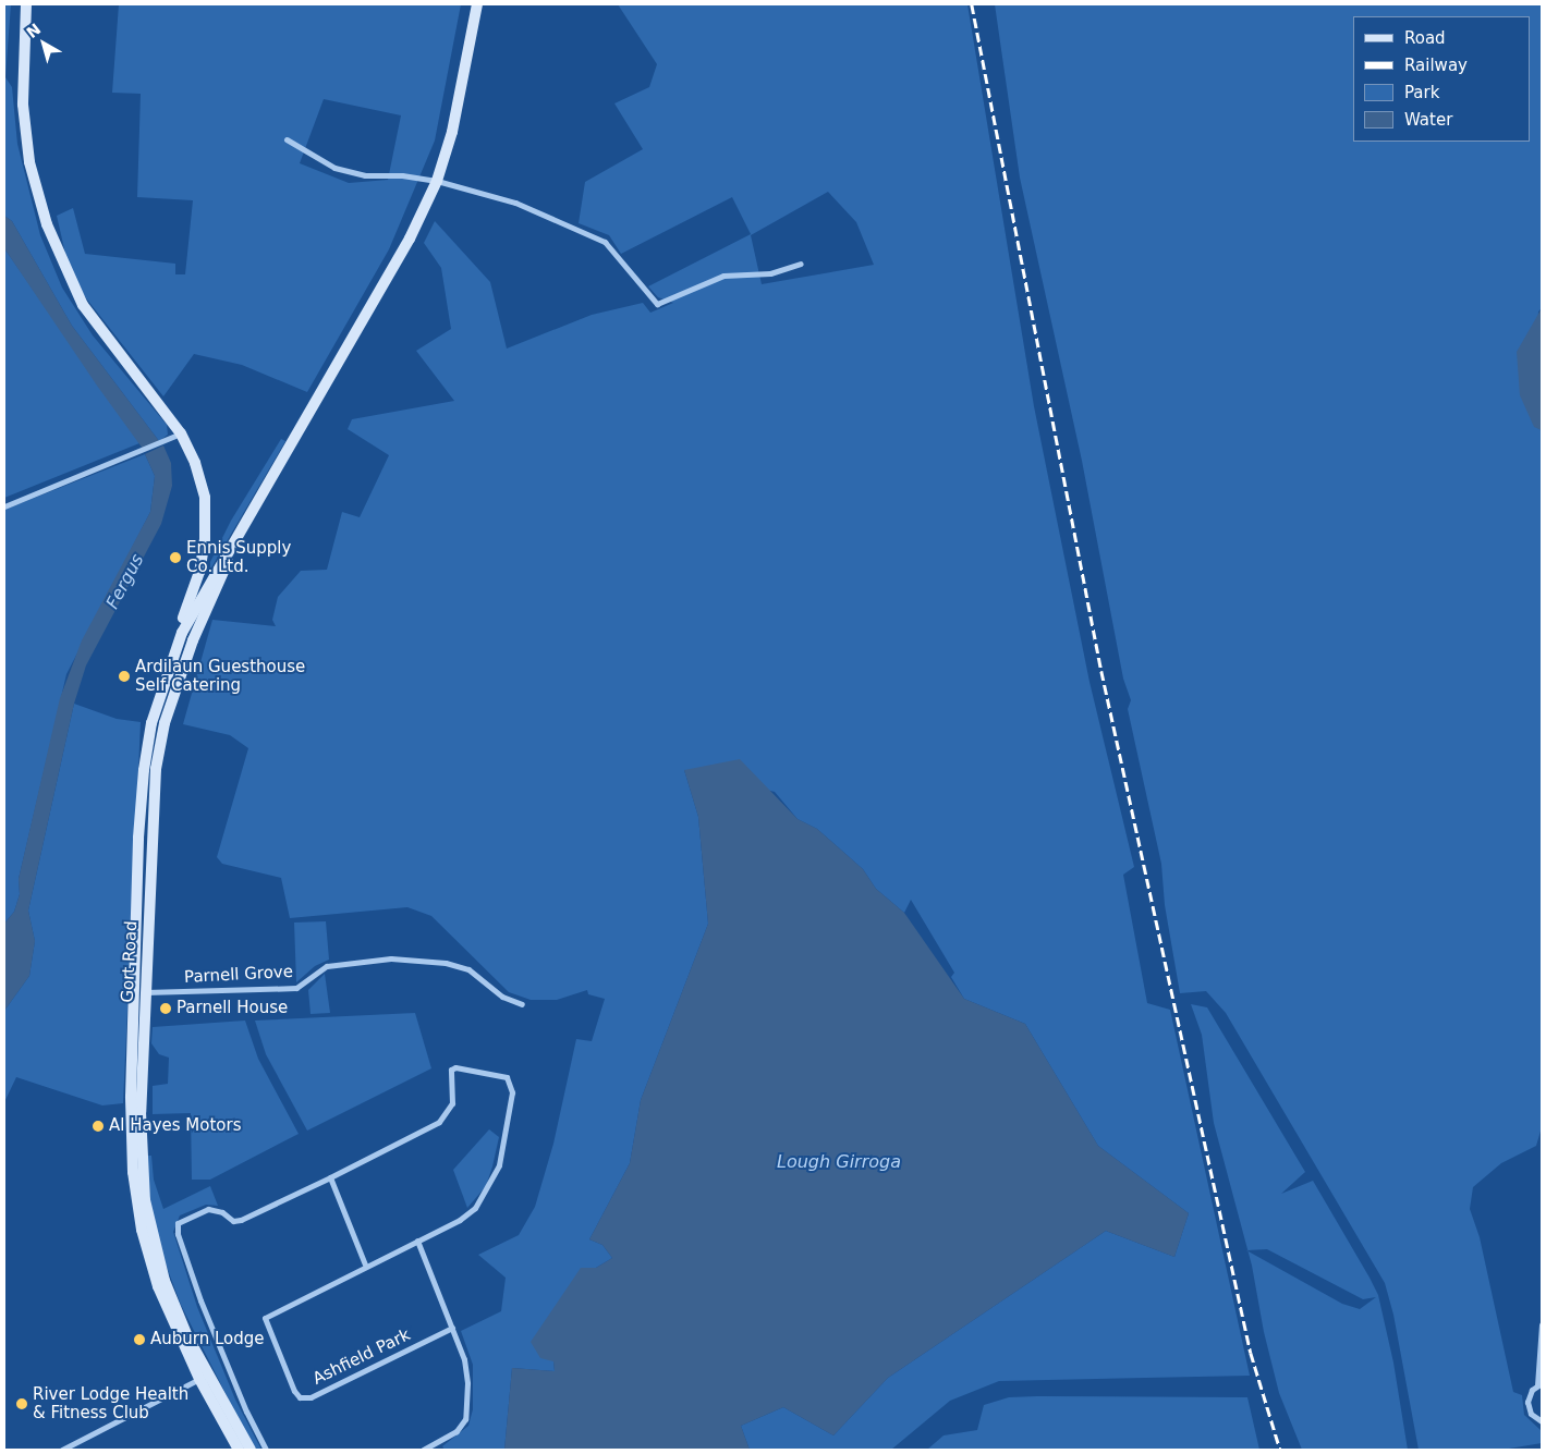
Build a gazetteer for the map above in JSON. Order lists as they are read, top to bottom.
{
  "streets": {
    "main road": ["Gort Road"],
    "street": ["Parnell Grove", "Ashfield Park"]
  },
  "crossings": [
    ["Gort Road", "Parnell Grove"]
  ],
  "water": ["Fergus", "Lough Girroga"],
  "places": [
    "Ennis Supply Co. Ltd.",
    "Ardilaun Guesthouse Self Catering",
    "Parnell House",
    "Al Hayes Motors",
    "Auburn Lodge",
    "River Lodge Health & Fitness Club"
  ],
  "legend": [
    "Road",
    "Railway",
    "Park",
    "Water"
  ],
  "north": "top left"
}
